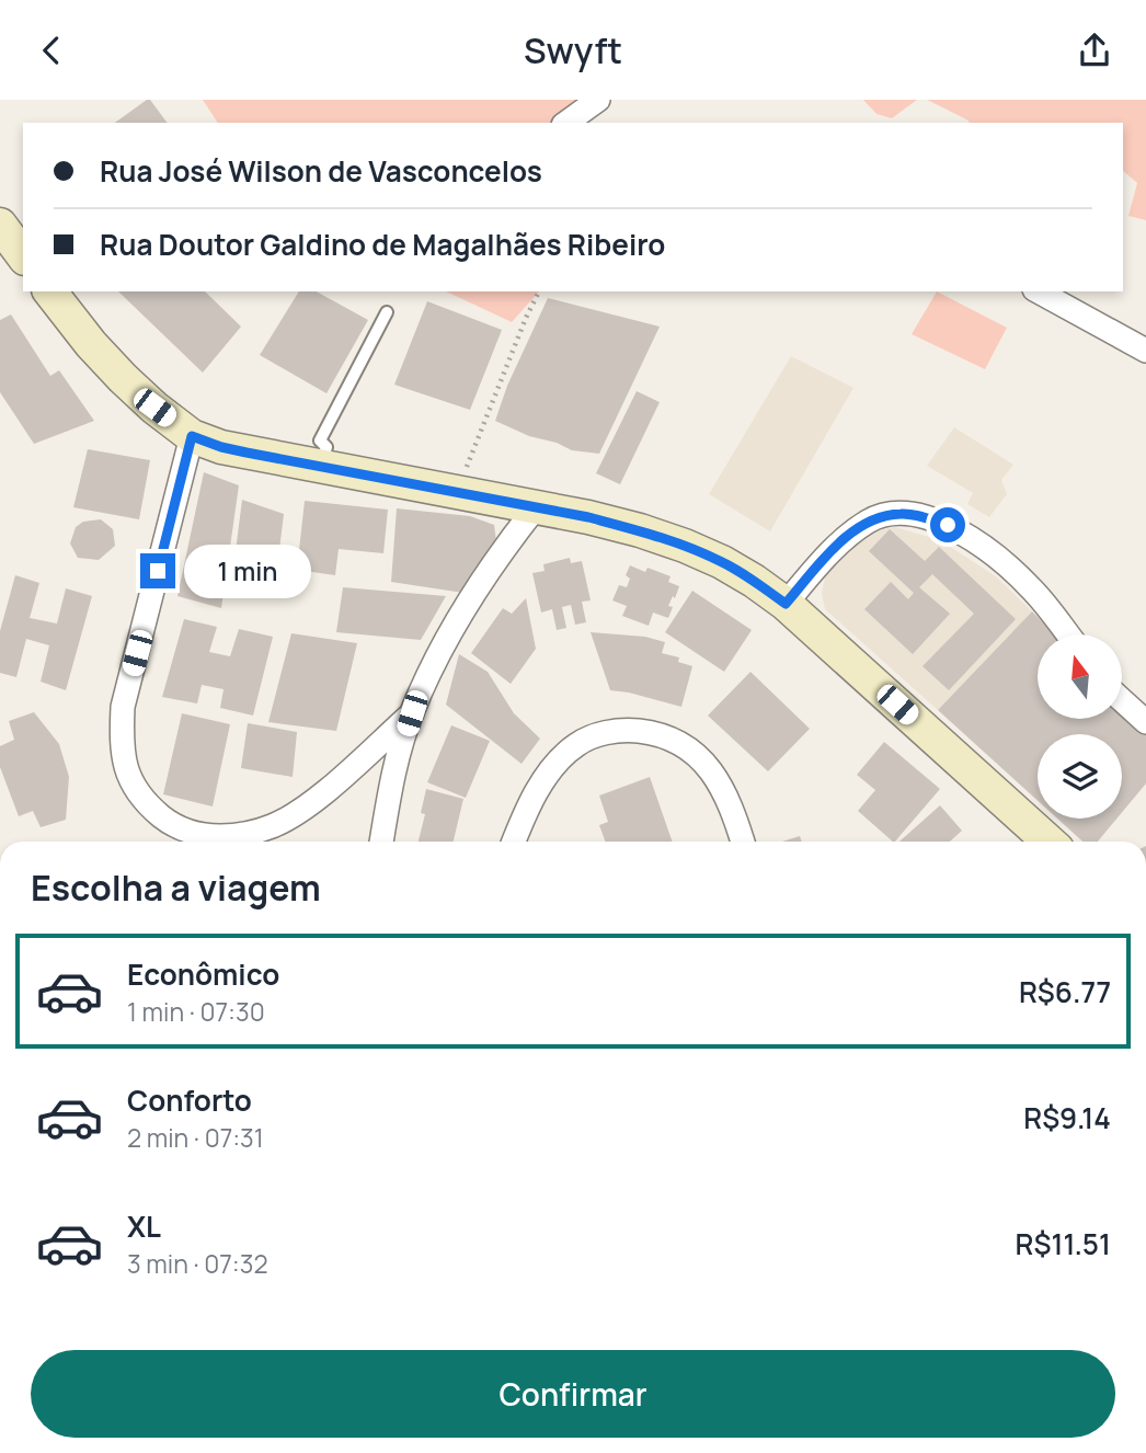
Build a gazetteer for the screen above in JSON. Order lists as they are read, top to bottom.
{
  "north": "top",
  "page": {
    "header": "Swyft",
    "banner": ["Rua José Wilson de Vasconcelos", "Rua Doutor Galdino de Magalhães Ribeiro"],
    "bubble": "1 min",
    "heading": "Escolha a viagem",
    "list": [
      {
        "name": "Econômico",
        "note": "1 min · 07:30",
        "value": "R$6.77"
      },
      {
        "name": "Conforto",
        "note": "2 min · 07:31",
        "value": "R$9.14"
      },
      {
        "name": "XL",
        "note": "3 min · 07:32",
        "value": "R$11.51"
      }
    ],
    "buttons": "Confirmar"
  }
}
